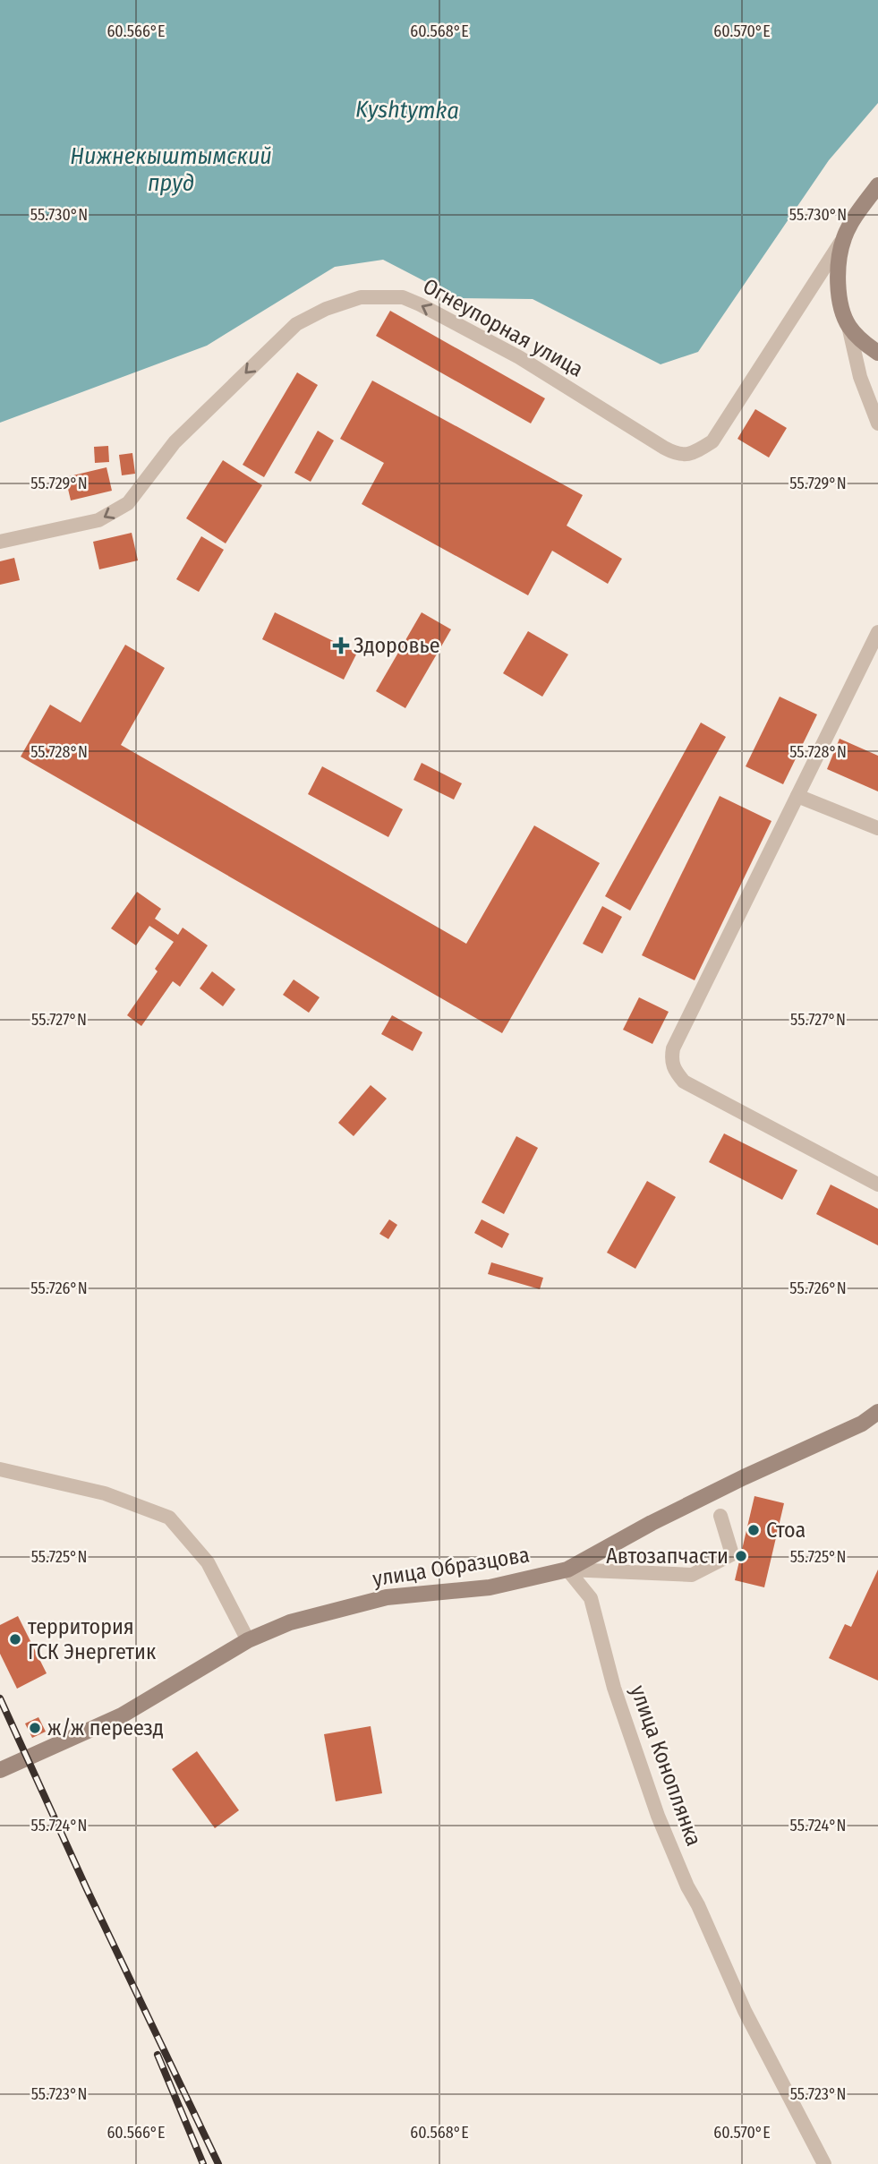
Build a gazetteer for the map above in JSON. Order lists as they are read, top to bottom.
{
  "streets": {
    "main road": ["Огнеупорная улица", "улица Образцова"],
    "street": ["улица Коноплянка"]
  },
  "crossings": [
    ["улица Образцова", "улица Коноплянка"]
  ],
  "one_way": ["Огнеупорная улица"],
  "water": ["Kyshtymka", "Нижнекыштымский пруд"],
  "places": {
    "health": ["Здоровье"],
    "other": [
      "Стоа",
      "Автозапчасти",
      "территория ГСК Энергетик",
      "ж/ж переезд"
    ]
  },
  "coordinates": [
    "60.566°E",
    "60.568°E",
    "60.570°E",
    "55.730°N",
    "55.729°N",
    "55.728°N",
    "55.727°N",
    "55.726°N",
    "55.725°N",
    "55.724°N",
    "55.723°N"
  ]
}
